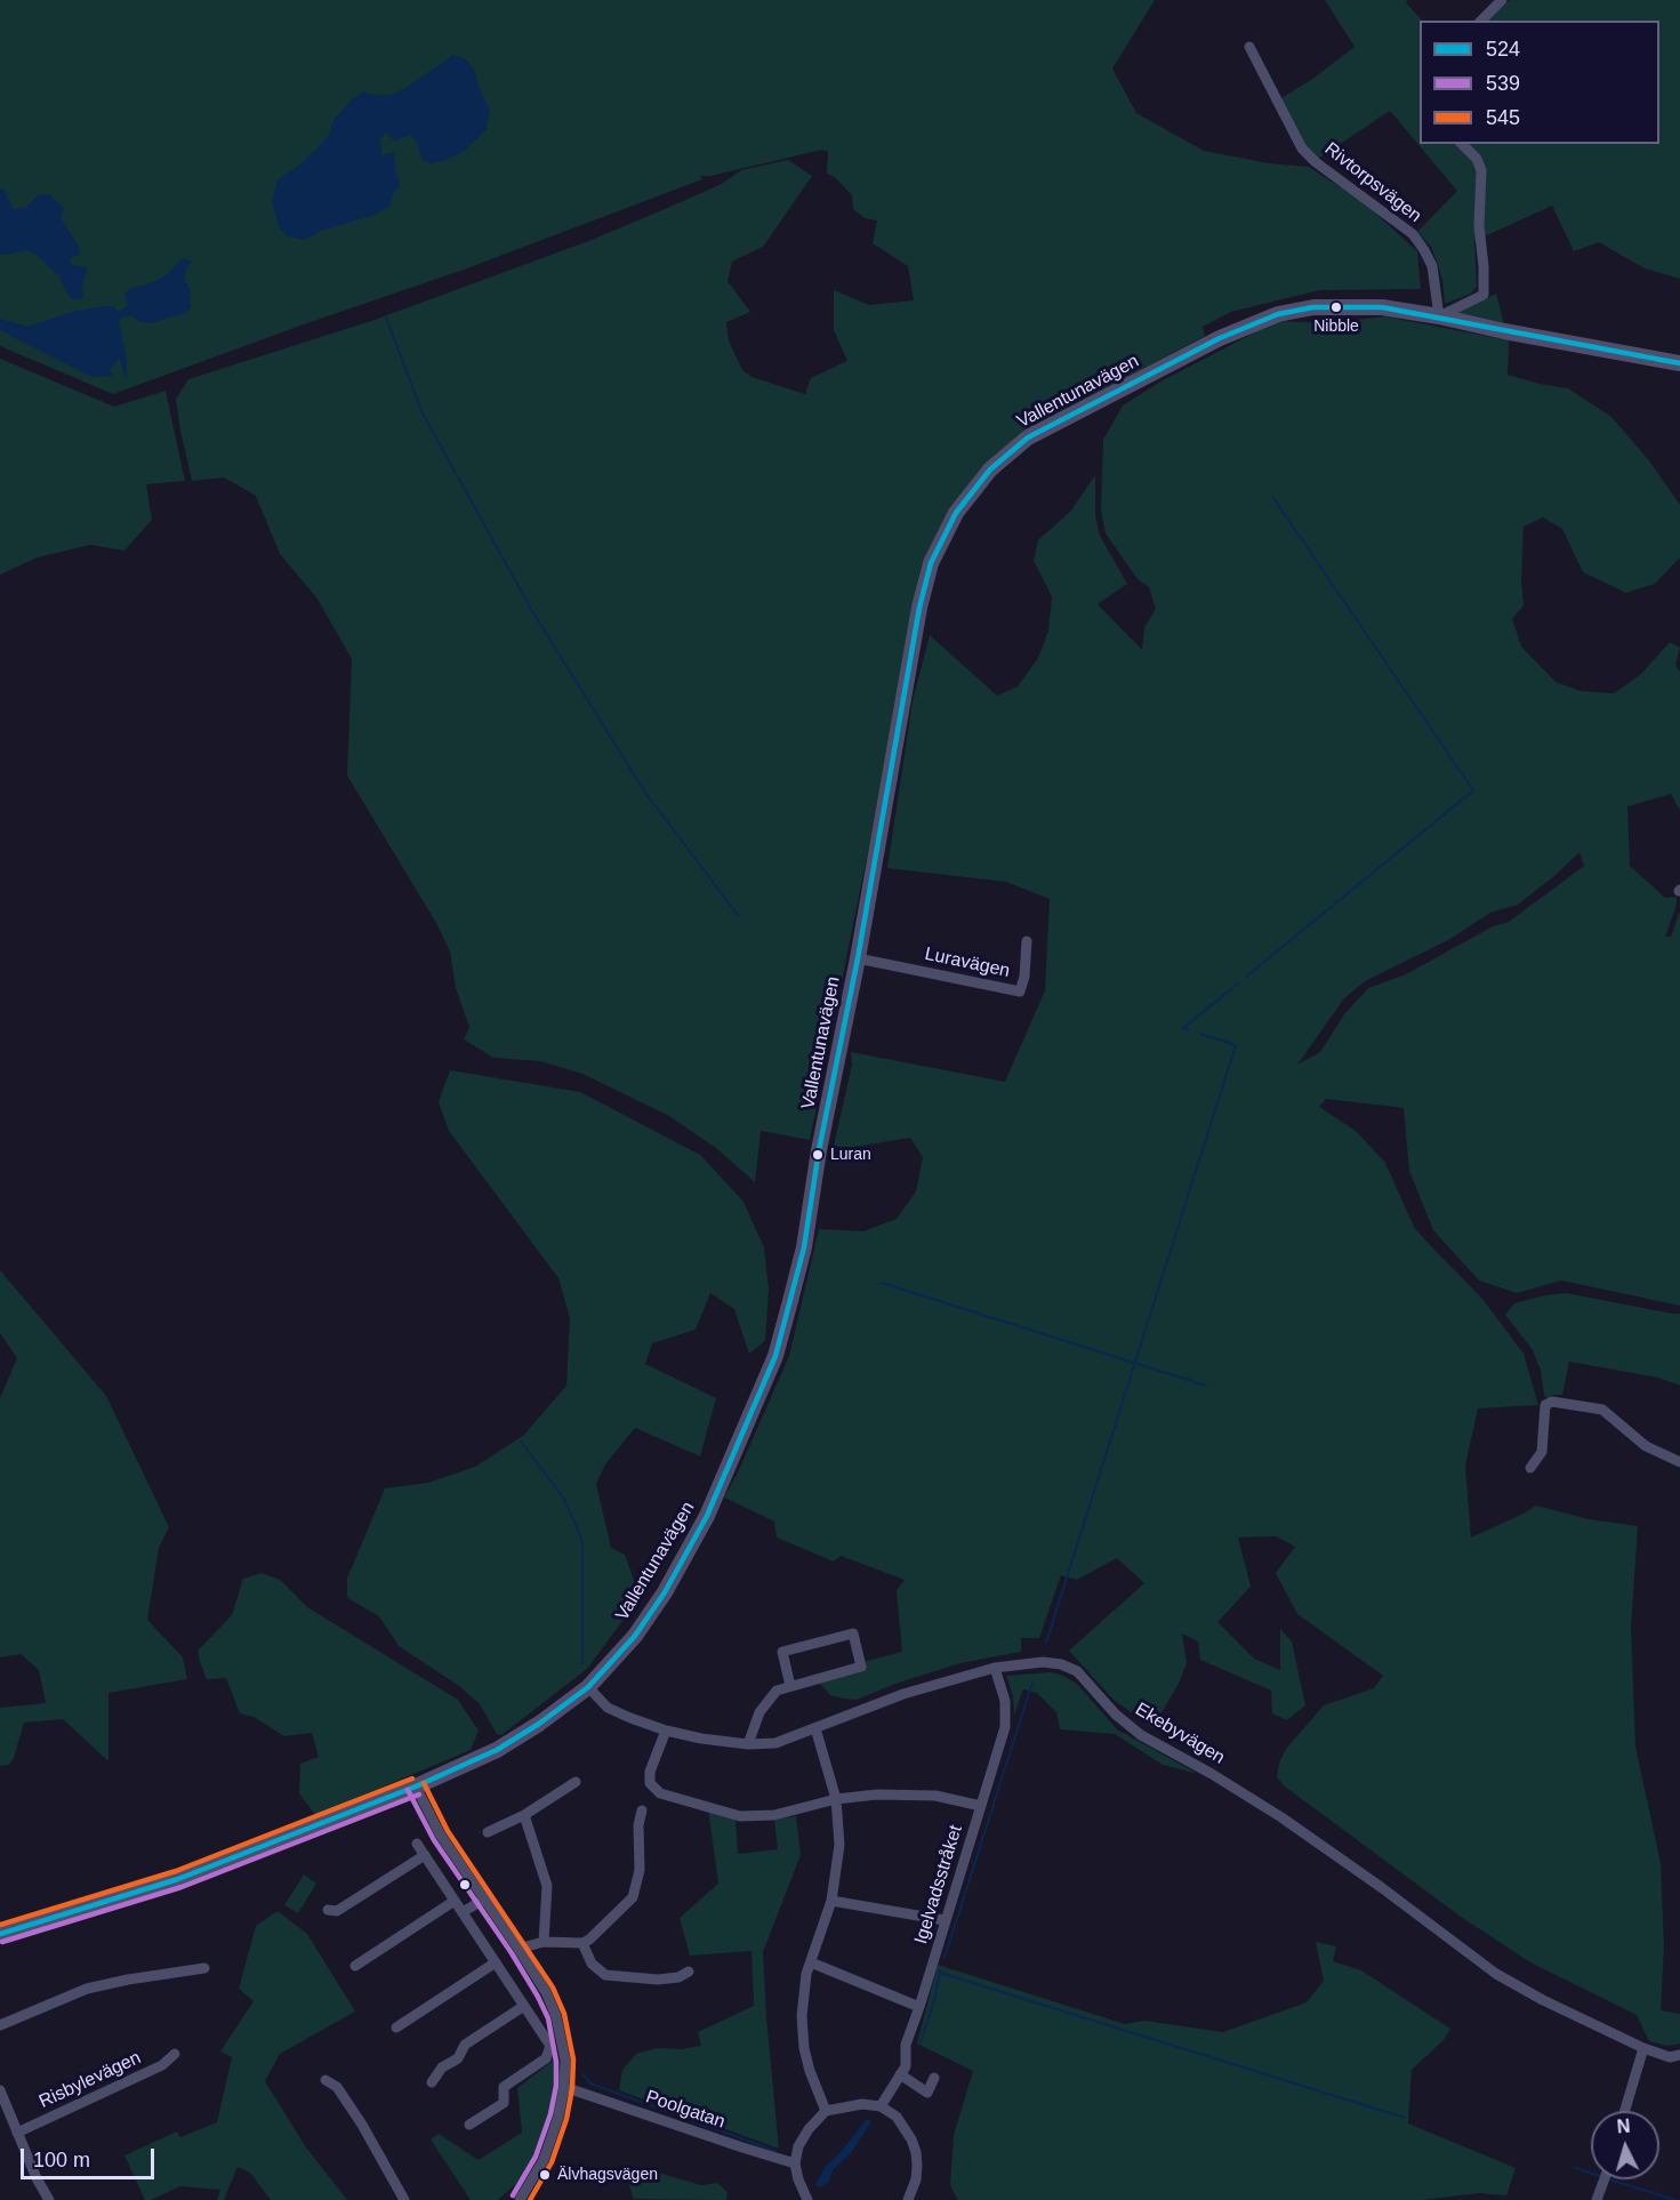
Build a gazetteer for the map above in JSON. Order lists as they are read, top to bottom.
{
  "streets": {
    "main road": ["Vallentunavägen"],
    "street": [
      "Rivtorpsvägen",
      "Luravägen",
      "Ekebyvägen",
      "Igelvadsstråket",
      "Risbylevägen",
      "Poolgatan"
    ]
  },
  "crossings": [
    ["Rivtorpsvägen", "Vallentunavägen"],
    ["Vallentunavägen", "Luravägen"],
    ["Vallentunavägen", "Ekebyvägen"],
    ["Ekebyvägen", "Igelvadsstråket"]
  ],
  "places": ["Nibble", "Luran", "Älvhagsvägen"],
  "lines": ["transit line 524", "transit line 545", "transit line 539"],
  "legend": ["524", "539", "545"],
  "scale_bar": "100 m",
  "north": "top"
}
